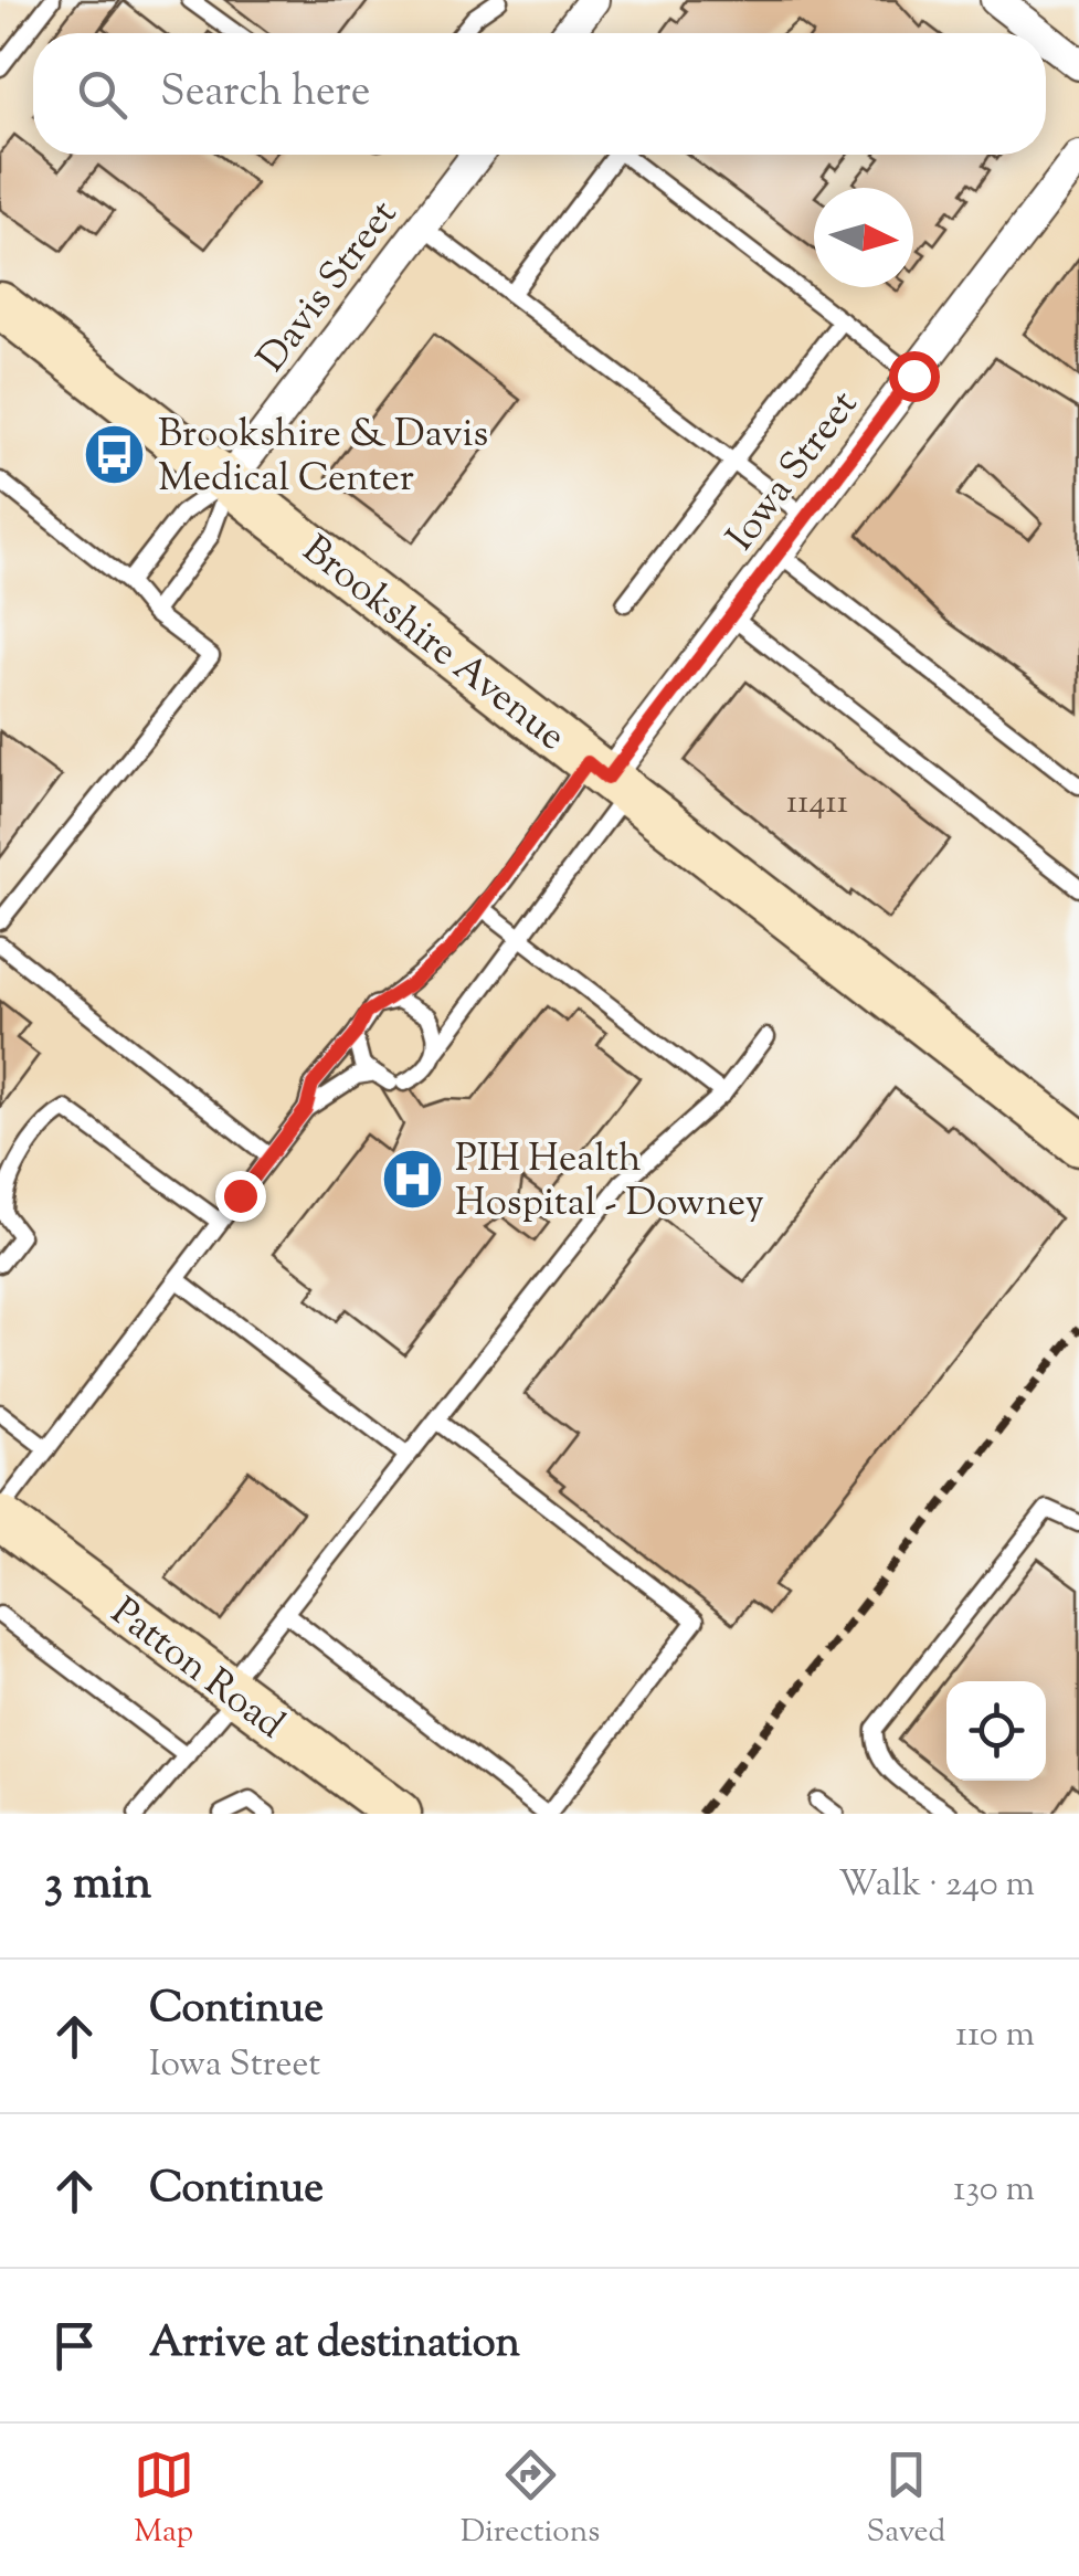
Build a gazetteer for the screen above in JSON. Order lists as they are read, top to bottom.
{
  "streets": {
    "street": [
      "Davis Street",
      "Iowa Street",
      "Brookshire Avenue",
      "Patton Road"
    ]
  },
  "crossings": [
    ["Davis Street", "Brookshire Avenue"],
    ["Iowa Street", "Brookshire Avenue"]
  ],
  "places": {
    "bus stop": ["Brookshire & Davis Medical Center"],
    "hospital": ["PIH Health Hospital - Downey"]
  },
  "house_numbers": ["11411"],
  "north": "right",
  "page": {
    "search": "Search here",
    "heading": ["3 min", "Walk · 240 m"],
    "list": [
      ["Continue", "Iowa Street", "110 m"],
      ["Continue", "130 m"],
      "Arrive at destination"
    ],
    "nav": ["Map", "Directions", "Saved"]
  }
}
